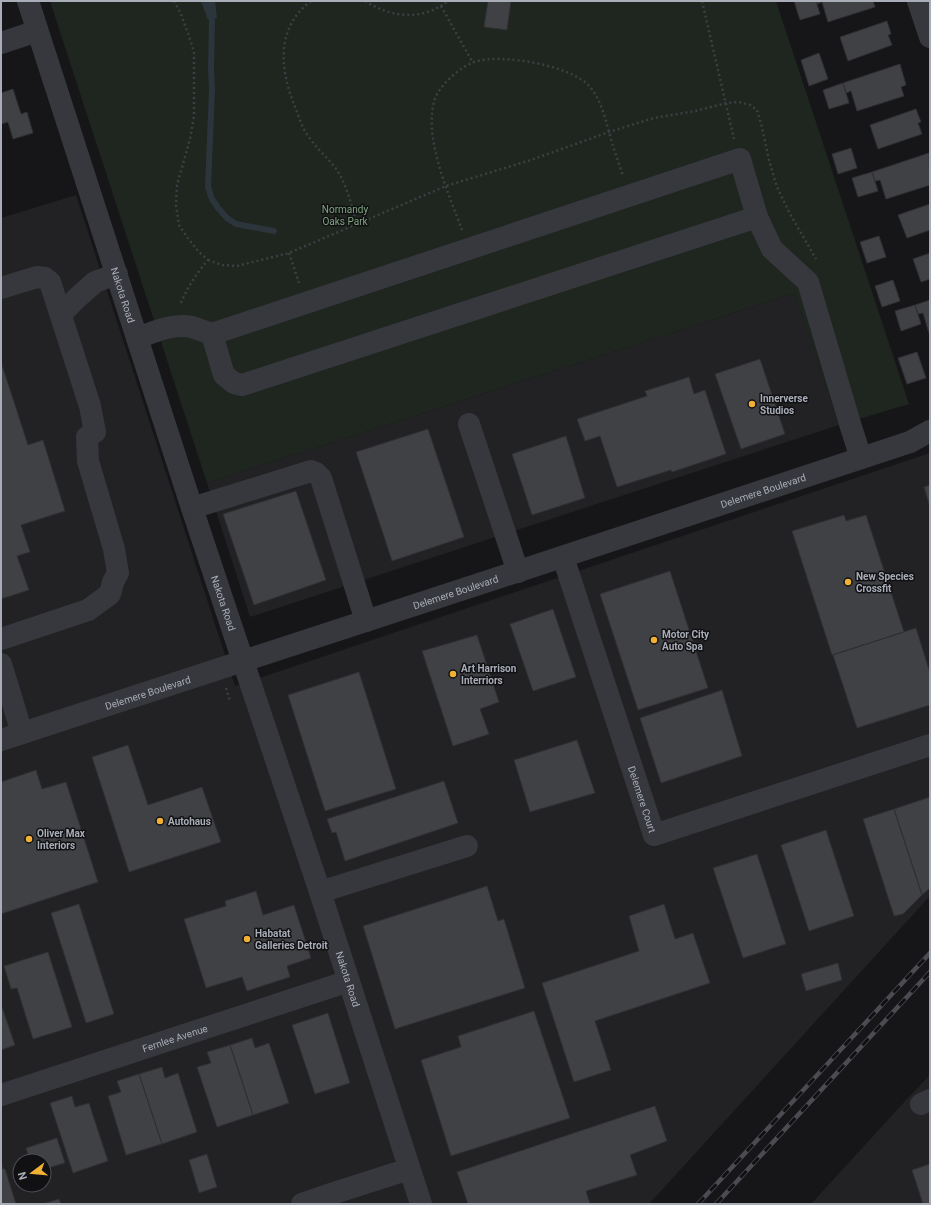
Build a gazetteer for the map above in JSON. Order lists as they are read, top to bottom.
{
  "streets": {
    "street": [
      "Nakota Road",
      "Delemere Boulevard",
      "Delemere Court",
      "Fernlee Avenue"
    ]
  },
  "crossings": [
    ["Nakota Road", "Delemere Boulevard"],
    ["Nakota Road", "Fernlee Avenue"],
    ["Delemere Boulevard", "Delemere Court"]
  ],
  "parks": ["Normandy Oaks Park"],
  "places": [
    "Innerverse Studios",
    "New Species Crossfit",
    "Motor City Auto Spa",
    "Art Harrison Interriors",
    "Autohaus",
    "Oliver Max Interiors",
    "Habatat Galleries Detroit"
  ],
  "north": "left"
}
